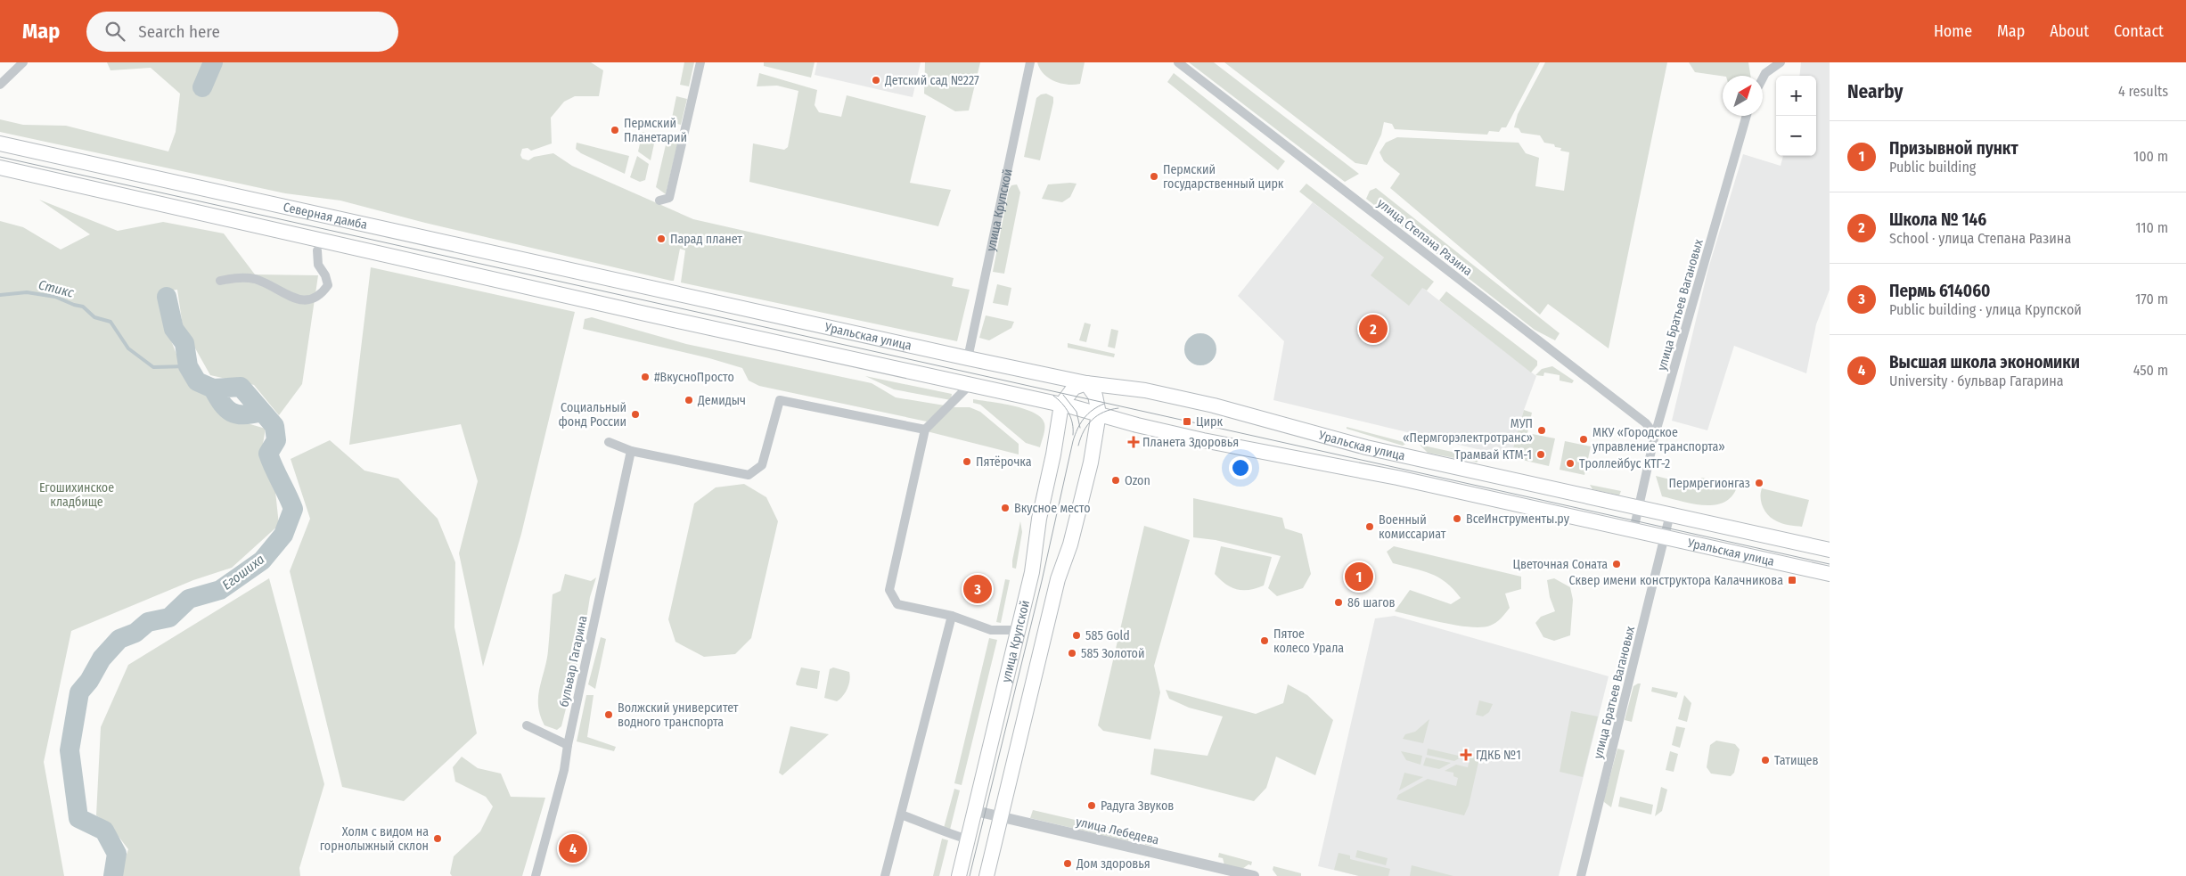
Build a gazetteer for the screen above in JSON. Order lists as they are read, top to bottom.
{
  "streets": {
    "main road": ["улица Крупской", "Северная дамба", "Уральская улица"],
    "street": [
      "улица Степана Разина",
      "улица Братьев Вагановых",
      "бульвар Гагарина",
      "улица Лебедева"
    ]
  },
  "crossings": [
    ["улица Крупской", "Уральская улица"],
    ["улица Крупской", "улица Лебедева"],
    ["Северная дамба", "Уральская улица"],
    ["улица Степана Разина", "улица Братьев Вагановых"],
    ["улица Братьев Вагановых", "Уральская улица"]
  ],
  "water": ["Стикс", "Егошиха"],
  "parks": ["Егошихинское кладбище"],
  "places": {
    "other": [
      "Детский сад №227",
      "Пермский Планетарий",
      "Пермский государственный цирк",
      "Парад планет",
      "#ВкусноПросто",
      "Демидыч",
      "Социальный фонд России",
      "МУП «Пермгорэлектротранс»",
      "МКУ «Городское управление транспорта»",
      "Трамвай КТМ-1",
      "Пятёрочка",
      "Троллейбус КТГ-2",
      "Ozon",
      "Пермрегионгаз",
      "Вкусное место",
      "ВсеИнструменты.ру",
      "Военный комиссариат",
      "Цветочная Соната",
      "86 шагов",
      "585 Gold",
      "Пятое колесо Урала",
      "585 Золотой",
      "Волжский университет водного транспорта",
      "Татищев",
      "Радуга Звуков",
      "Холм с видом на горнолыжный склон",
      "Дом здоровья"
    ],
    "transit": ["Цирк", "Сквер имени конструктора Калачникова"],
    "health": ["Планета Здоровья", "ГДКБ №1"]
  },
  "north": "top right",
  "page": {
    "header": "Map",
    "search": "Search here",
    "nav": [
      "Home",
      "Map",
      "About",
      "Contact"
    ],
    "heading": ["Nearby", "4 results"],
    "map_buttons": ["+", "−"],
    "list": [
      {
        "mark": "1",
        "name": "Призывной пункт",
        "note": "Public building",
        "value": "100 m"
      },
      {
        "mark": "2",
        "name": "Школа № 146",
        "note": "School · улица Степана Разина",
        "value": "110 m"
      },
      {
        "mark": "3",
        "name": "Пермь 614060",
        "note": "Public building · улица Крупской",
        "value": "170 m"
      },
      {
        "mark": "4",
        "name": "Высшая школа экономики",
        "note": "University · бульвар Гагарина",
        "value": "450 m"
      }
    ],
    "pins": [
      "2",
      "1",
      "3",
      "4"
    ]
  }
}
